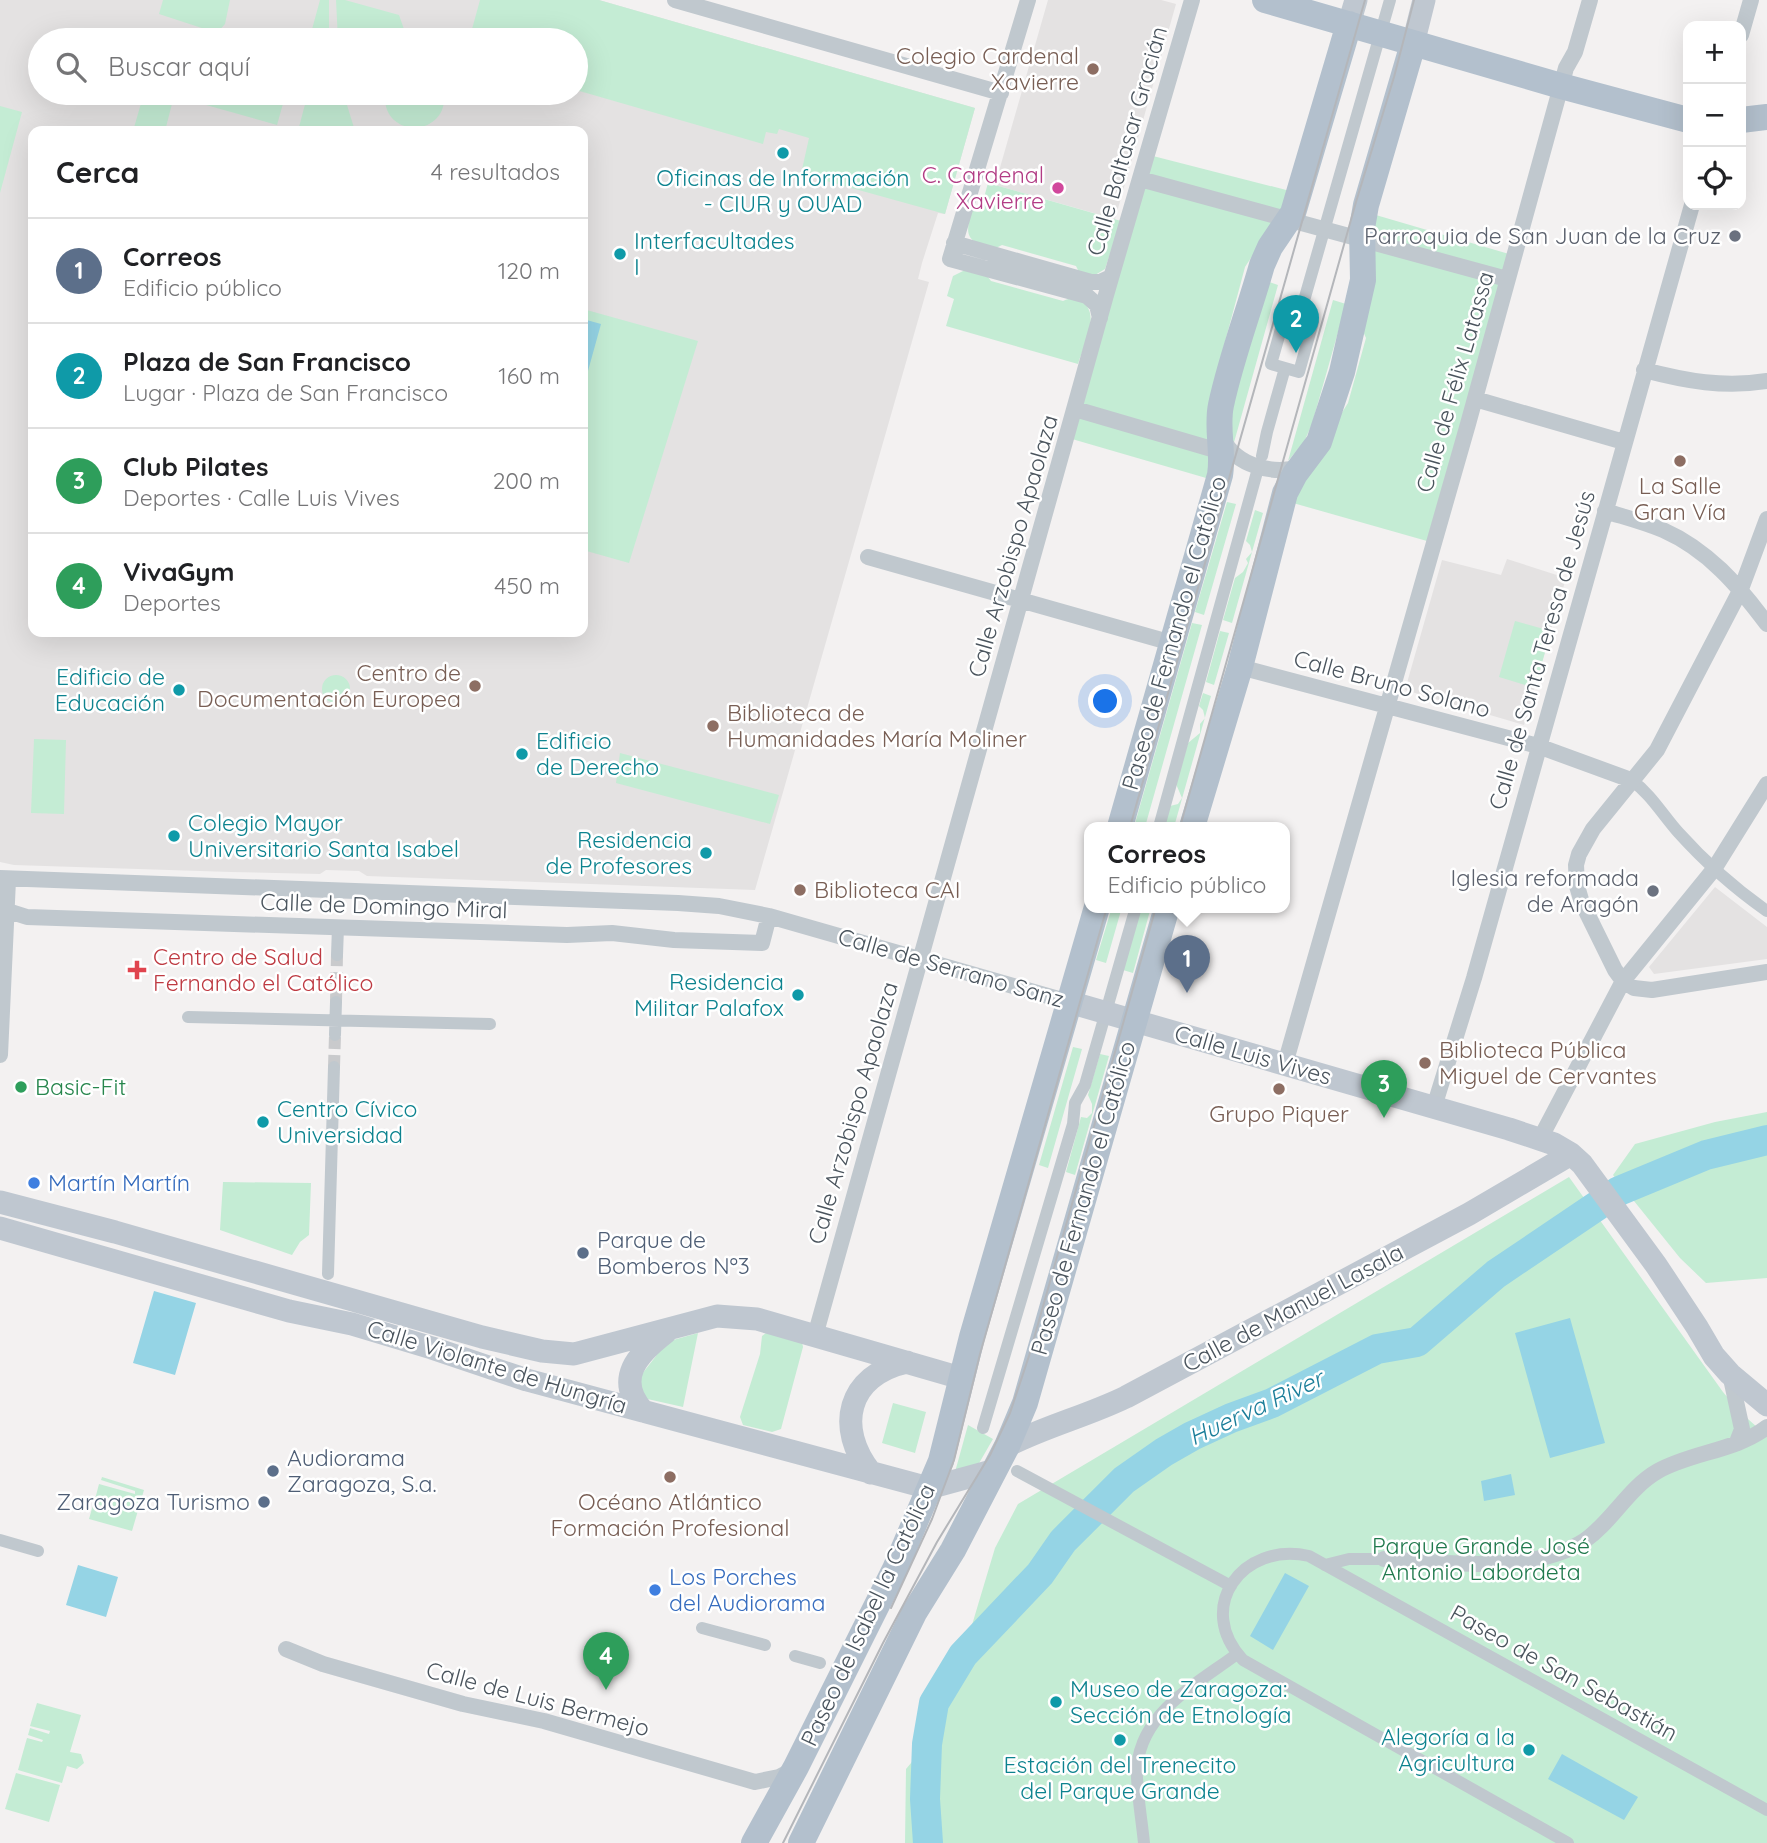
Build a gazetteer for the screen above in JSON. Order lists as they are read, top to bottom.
{
  "streets": {
    "main road": [
      "Paseo de Fernando el Católico",
      "Calle de Serrano Sanz",
      "Calle Luis Vives",
      "Calle de Manuel Lasala",
      "Calle Violante de Hungría",
      "Paseo de Isabel la Católica"
    ],
    "street": [
      "Calle Baltasar Gracián",
      "Calle de Félix Latassa",
      "Calle Arzobispo Apaolaza",
      "Calle de Santa Teresa de Jesús",
      "Calle Bruno Solano",
      "Calle de Domingo Miral",
      "Paseo de San Sebastián",
      "Calle de Luis Bermejo"
    ]
  },
  "crossings": [
    ["Calle Baltasar Gracián", "Calle Arzobispo Apaolaza"],
    ["Calle de Félix Latassa", "Calle Bruno Solano"],
    ["Calle de Félix Latassa", "Calle Luis Vives"],
    ["Calle Arzobispo Apaolaza", "Calle de Serrano Sanz"],
    ["Calle Arzobispo Apaolaza", "Calle Violante de Hungría"],
    ["Paseo de Fernando el Católico", "Calle de Serrano Sanz"],
    ["Paseo de Fernando el Católico", "Calle Luis Vives"],
    ["Paseo de Fernando el Católico", "Calle de Manuel Lasala"],
    ["Paseo de Fernando el Católico", "Paseo de Isabel la Católica"],
    ["Calle de Santa Teresa de Jesús", "Calle Bruno Solano"],
    ["Calle de Santa Teresa de Jesús", "Calle Luis Vives"],
    ["Calle de Domingo Miral", "Calle de Serrano Sanz"],
    ["Calle de Serrano Sanz", "Calle Luis Vives"],
    ["Calle Luis Vives", "Calle de Manuel Lasala"],
    ["Calle de Manuel Lasala", "Paseo de Isabel la Católica"],
    ["Calle Violante de Hungría", "Paseo de Isabel la Católica"]
  ],
  "water": ["Huerva River"],
  "parks": ["Parque Grande José Antonio Labordeta"],
  "places": {
    "other": [
      "Colegio Cardenal Xavierre",
      "Oficinas de Información - CIUR y OUAD",
      "C. Cardenal Xavierre",
      "Parroquia de San Juan de la Cruz",
      "Interfacultades I",
      "La Salle Gran Vía",
      "Centro de Documentación Europea",
      "Edificio de Educación",
      "Biblioteca de Humanidades María Moliner",
      "Edificio de Derecho",
      "Colegio Mayor Universitario Santa Isabel",
      "Residencia de Profesores",
      "Biblioteca CAI",
      "Iglesia reformada de Aragón",
      "Residencia Militar Palafox",
      "Biblioteca Pública Miguel de Cervantes",
      "Basic-Fit",
      "Grupo Piquer",
      "Centro Cívico Universidad",
      "Martín Martín",
      "Parque de Bomberos Nº3",
      "Audiorama Zaragoza, S.a.",
      "Océano Atlántico Formación Profesional",
      "Zaragoza Turismo",
      "Los Porches del Audiorama",
      "Museo de Zaragoza: Sección de Etnología",
      "Estación del Trenecito del Parque Grande",
      "Alegoría a la Agricultura"
    ],
    "health": ["Centro de Salud Fernando el Católico"]
  },
  "page": {
    "map_buttons": ["+", "−"],
    "search": "Buscar aquí",
    "heading": ["Cerca", "4 resultados"],
    "list": [
      {
        "mark": "1",
        "name": "Correos",
        "note": "Edificio público",
        "value": "120 m"
      },
      {
        "mark": "2",
        "name": "Plaza de San Francisco",
        "note": "Lugar · Plaza de San Francisco",
        "value": "160 m"
      },
      {
        "mark": "3",
        "name": "Club Pilates",
        "note": "Deportes · Calle Luis Vives",
        "value": "200 m"
      },
      {
        "mark": "4",
        "name": "VivaGym",
        "note": "Deportes",
        "value": "450 m"
      }
    ],
    "pins": [
      "2",
      "1",
      "3",
      "4"
    ],
    "popup": ["Correos", "Edificio público"]
  }
}
